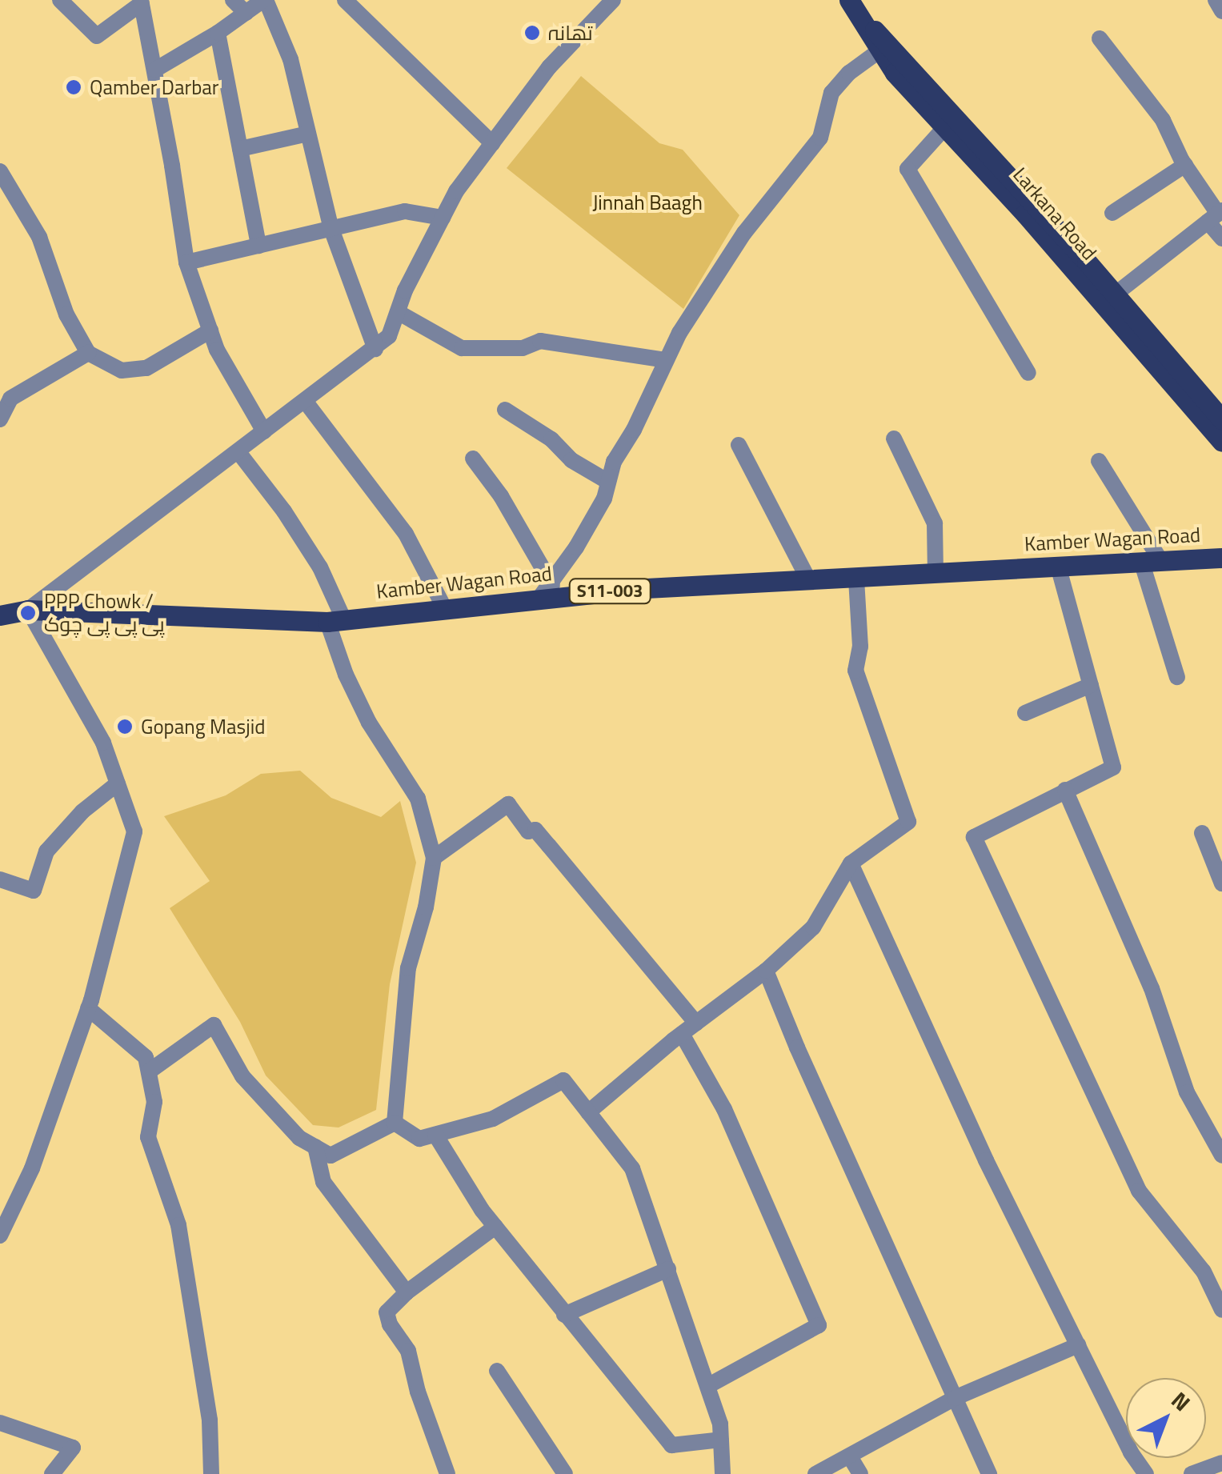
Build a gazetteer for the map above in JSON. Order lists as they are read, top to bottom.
{
  "streets": {
    "main road": ["Larkana Road", "Kamber Wagan Road", "S11-003"]
  },
  "parks": ["Jinnah Baagh"],
  "places": [
    "تھانہ",
    "Qamber Darbar",
    "PPP Chowk / پی پی پی چوک",
    "Gopang Masjid"
  ],
  "north": "top right"
}
